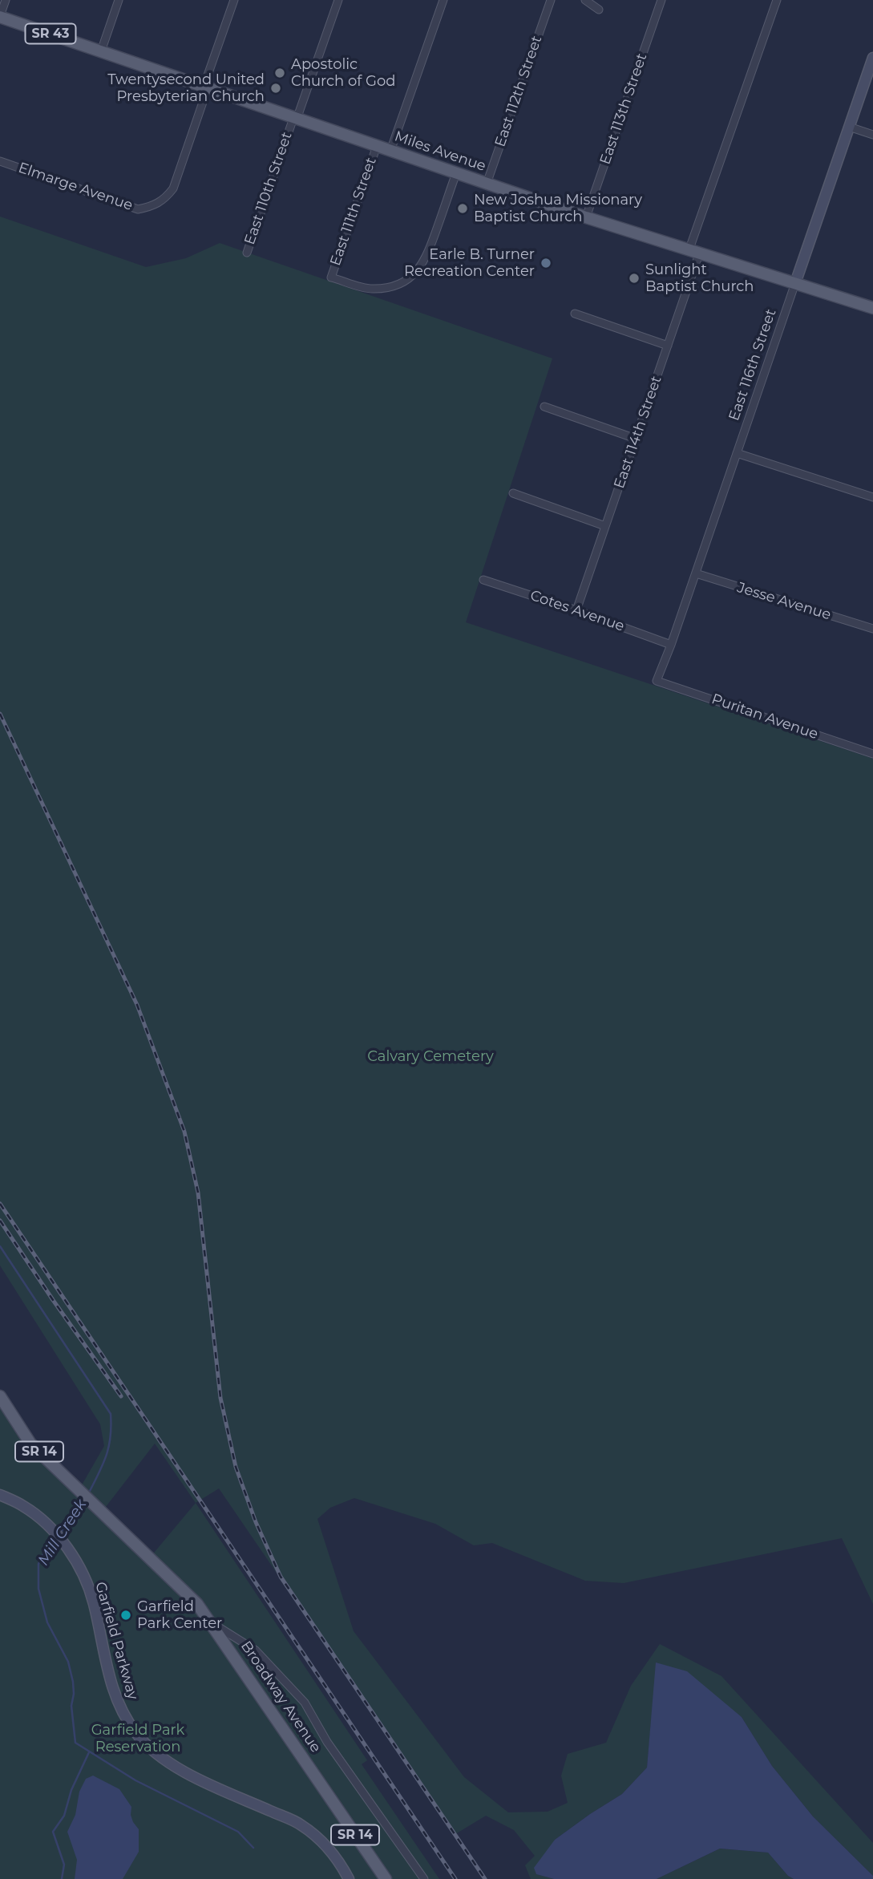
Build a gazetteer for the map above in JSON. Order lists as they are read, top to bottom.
{
  "streets": {
    "main road": [
      "SR 43",
      "Miles Avenue",
      "SR 14",
      "Broadway Avenue"
    ],
    "street": [
      "East 112th Street",
      "East 113th Street",
      "Elmarge Avenue",
      "East 110th Street",
      "East 111th Street",
      "East 116th Street",
      "East 114th Street",
      "Jesse Avenue",
      "Cotes Avenue",
      "Puritan Avenue",
      "Garfield Parkway"
    ]
  },
  "crossings": [
    ["East 112th Street", "Miles Avenue"],
    ["East 113th Street", "Miles Avenue"],
    ["Miles Avenue", "Elmarge Avenue"],
    ["Miles Avenue", "East 110th Street"],
    ["Miles Avenue", "East 111th Street"],
    ["Miles Avenue", "East 116th Street"],
    ["Miles Avenue", "East 114th Street"],
    ["East 116th Street", "Jesse Avenue"],
    ["East 116th Street", "Cotes Avenue"],
    ["East 116th Street", "Puritan Avenue"],
    ["East 114th Street", "Cotes Avenue"]
  ],
  "water": ["Mill Creek"],
  "parks": ["Calvary Cemetery", "Garfield Park Reservation"],
  "places": [
    "Apostolic Church of God",
    "Twentysecond United Presbyterian Church",
    "New Joshua Missionary Baptist Church",
    "Earle B. Turner Recreation Center",
    "Sunlight Baptist Church",
    "Garfield Park Center"
  ]
}
